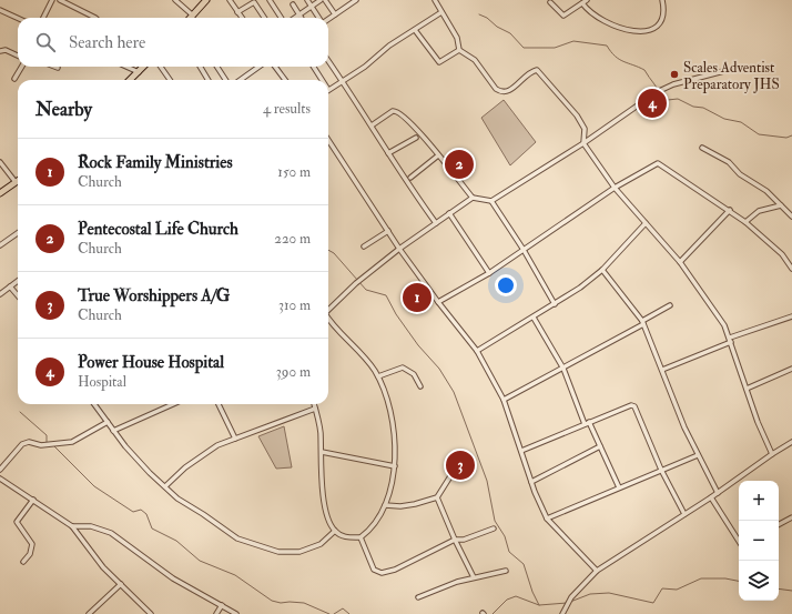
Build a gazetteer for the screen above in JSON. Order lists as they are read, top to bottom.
{
  "places": ["Scales Adventist Preparatory JHS"],
  "page": {
    "search": "Search here",
    "heading": ["Nearby", "4 results"],
    "pins": [
      "4",
      "2",
      "1",
      "3"
    ],
    "list": [
      {
        "mark": "1",
        "name": "Rock Family Ministries",
        "note": "Church",
        "value": "150 m"
      },
      {
        "mark": "2",
        "name": "Pentecostal Life Church",
        "note": "Church",
        "value": "220 m"
      },
      {
        "mark": "3",
        "name": "True Worshippers A/G",
        "note": "Church",
        "value": "310 m"
      },
      {
        "mark": "4",
        "name": "Power House Hospital",
        "note": "Hospital",
        "value": "390 m"
      }
    ],
    "map_buttons": ["+", "−"]
  }
}
